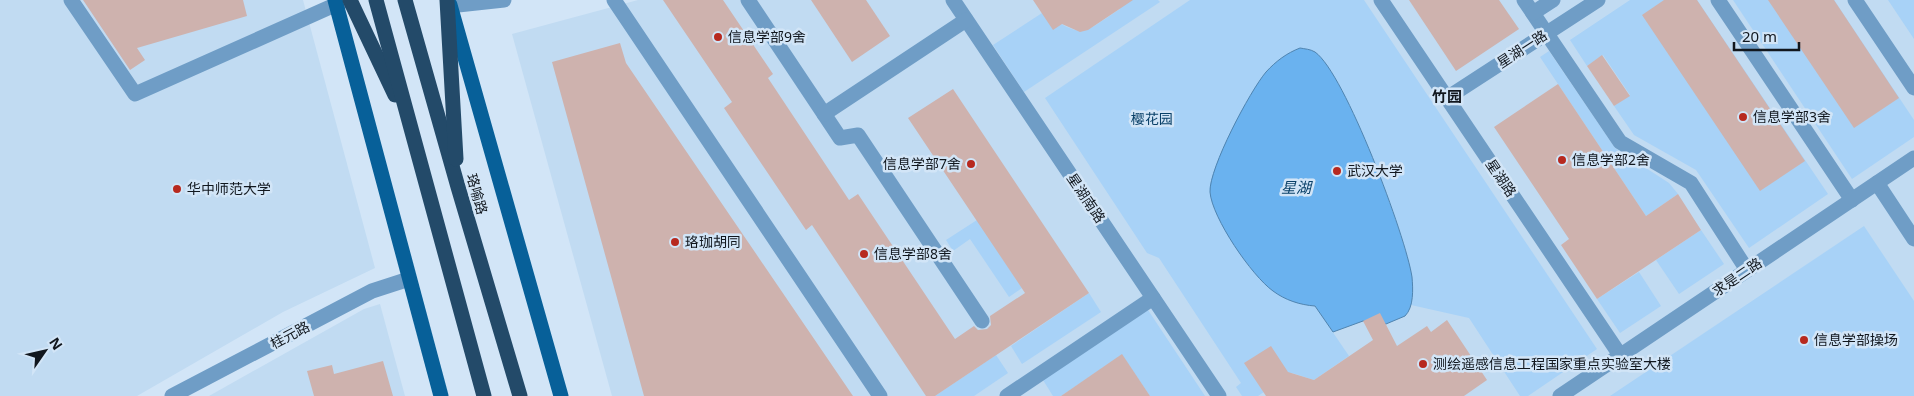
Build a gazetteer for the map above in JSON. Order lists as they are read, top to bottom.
{
  "streets": {
    "highway": ["珞喻路"],
    "street": [
      "星湖一路",
      "星湖路",
      "星湖南路",
      "求是二路",
      "桂元路"
    ]
  },
  "crossings": [
    ["星湖一路", "星湖路"],
    ["星湖路", "求是二路"]
  ],
  "districts": ["竹园"],
  "water": ["星湖"],
  "parks": ["樱花园"],
  "places": [
    "信息学部9舍",
    "信息学部3舍",
    "信息学部2舍",
    "信息学部7舍",
    "武汉大学",
    "华中师范大学",
    "珞珈胡同",
    "信息学部8舍",
    "信息学部操场",
    "测绘遥感信息工程国家重点实验室大楼"
  ],
  "scale_bar": "20 m",
  "north": "top right"
}
